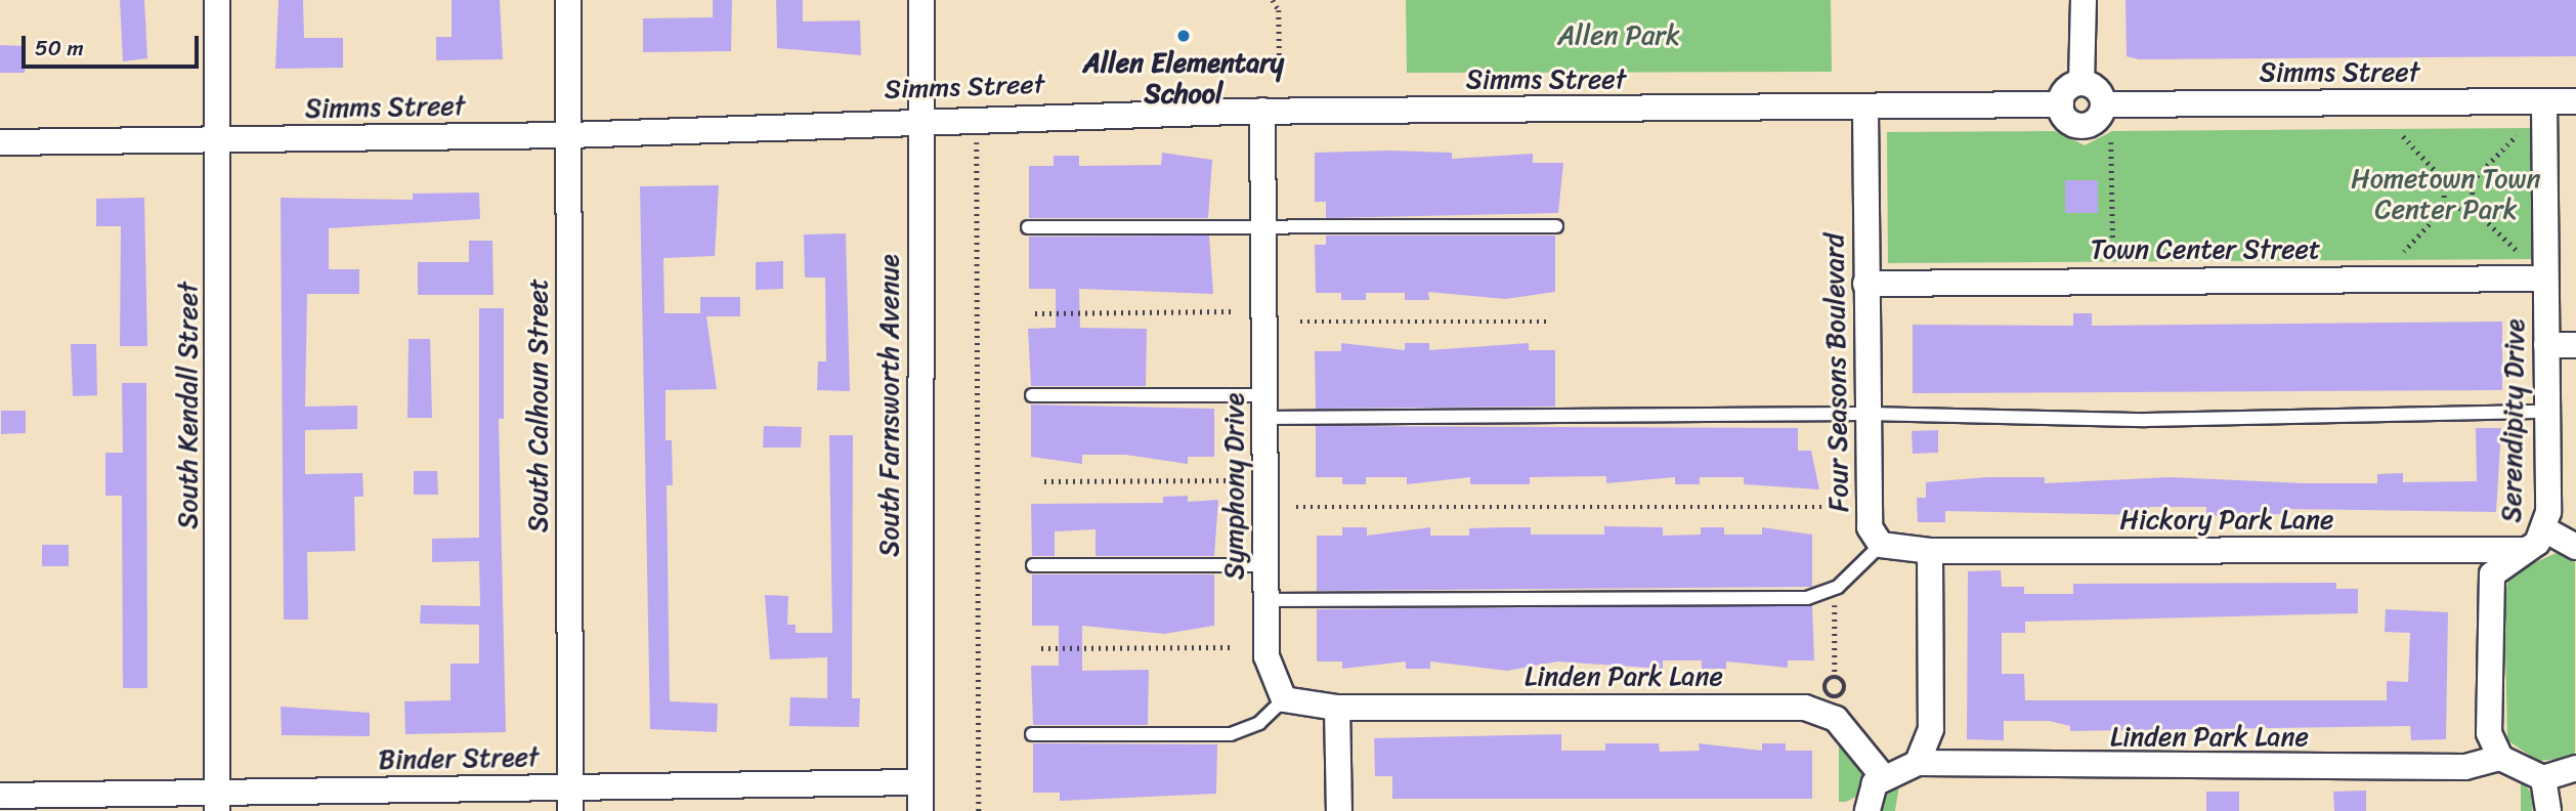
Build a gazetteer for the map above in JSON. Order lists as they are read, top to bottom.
{
  "streets": {
    "street": [
      "Simms Street",
      "Town Center Street",
      "Four Seasons Boulevard",
      "South Kendall Street",
      "South Calhoun Street",
      "South Farnsworth Avenue",
      "Serendipity Drive",
      "Symphony Drive",
      "Hickory Park Lane",
      "Linden Park Lane",
      "Binder Street"
    ]
  },
  "crossings": [
    ["Simms Street", "Four Seasons Boulevard"],
    ["Simms Street", "South Kendall Street"],
    ["Simms Street", "South Calhoun Street"],
    ["Simms Street", "South Farnsworth Avenue"],
    ["Simms Street", "Serendipity Drive"],
    ["Simms Street", "Symphony Drive"],
    ["Town Center Street", "Four Seasons Boulevard"],
    ["Town Center Street", "Serendipity Drive"],
    ["South Kendall Street", "Binder Street"],
    ["South Calhoun Street", "Binder Street"],
    ["South Farnsworth Avenue", "Binder Street"],
    ["Serendipity Drive", "Hickory Park Lane"],
    ["Serendipity Drive", "Linden Park Lane"]
  ],
  "parks": ["Allen Park", "Hometown Town Center Park"],
  "places": ["Allen Elementary School"],
  "scale_bar": "50 m"
}
